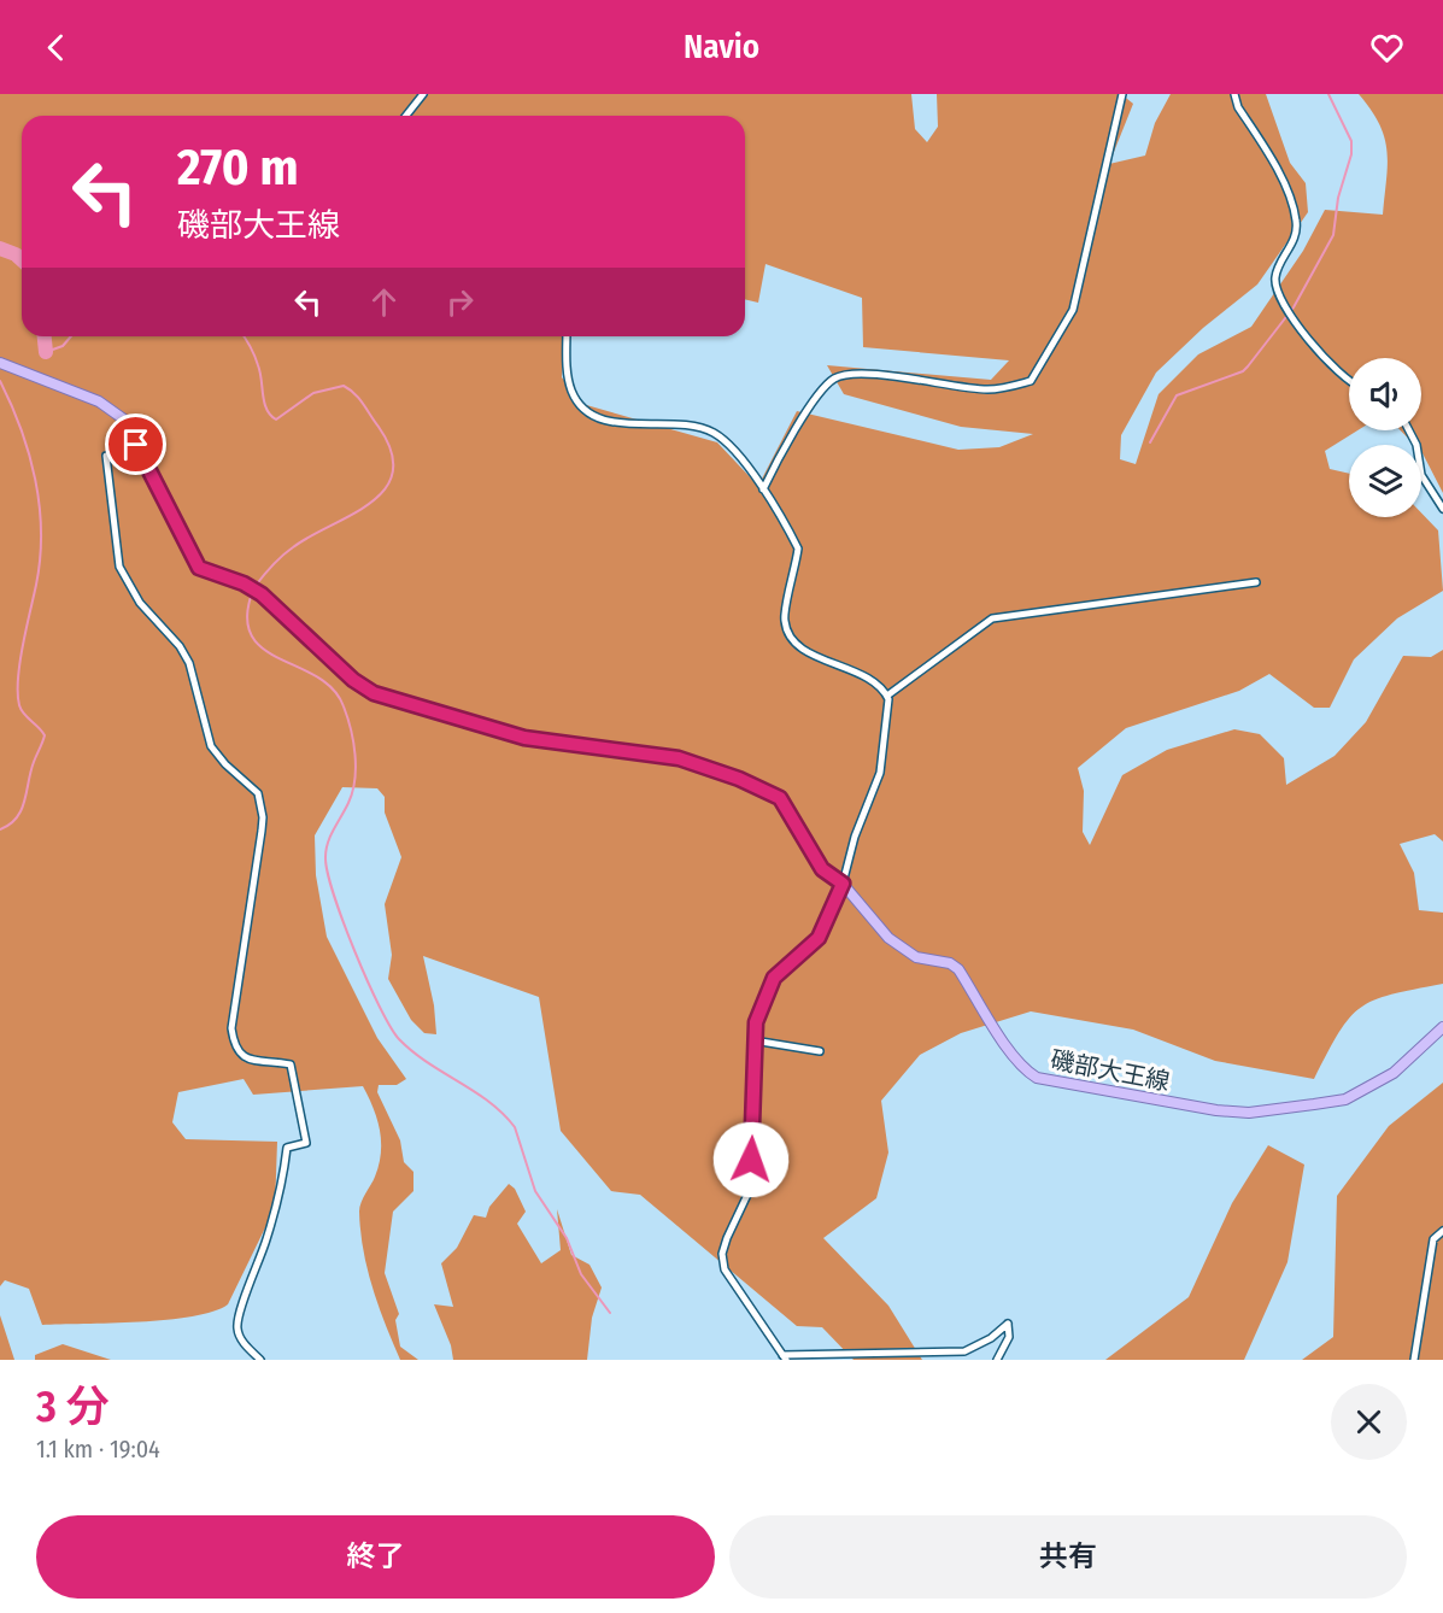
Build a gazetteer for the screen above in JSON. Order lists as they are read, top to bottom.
{
  "streets": {
    "main road": ["磯部大王線"]
  },
  "page": {
    "header": "Navio",
    "turn": ["270 m", "磯部大王線"],
    "heading": ["3 分", "1.1 km · 19:04"],
    "buttons": ["終了", "共有"]
  }
}
